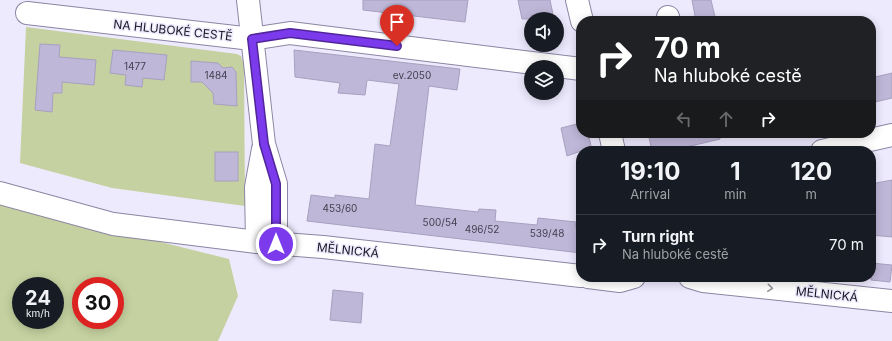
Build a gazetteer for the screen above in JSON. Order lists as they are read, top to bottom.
{
  "streets": {
    "street": ["NA HLUBOKÉ CESTĚ", "MĚLNICKÁ"]
  },
  "house_numbers": [
    "1477",
    "1484",
    "ev.2050",
    "453/60",
    "500/54",
    "496/52",
    "539/48"
  ],
  "page": {
    "turn": ["70 m", "Na hluboké cestě"],
    "eta": [
      "19:10",
      "Arrival",
      "1",
      "min",
      "120",
      "m"
    ],
    "list": [
      {
        "name": "Turn right",
        "note": "Na hluboké cestě",
        "value": "70 m"
      }
    ],
    "speed": "24 km/h",
    "limit": "30"
  }
}
